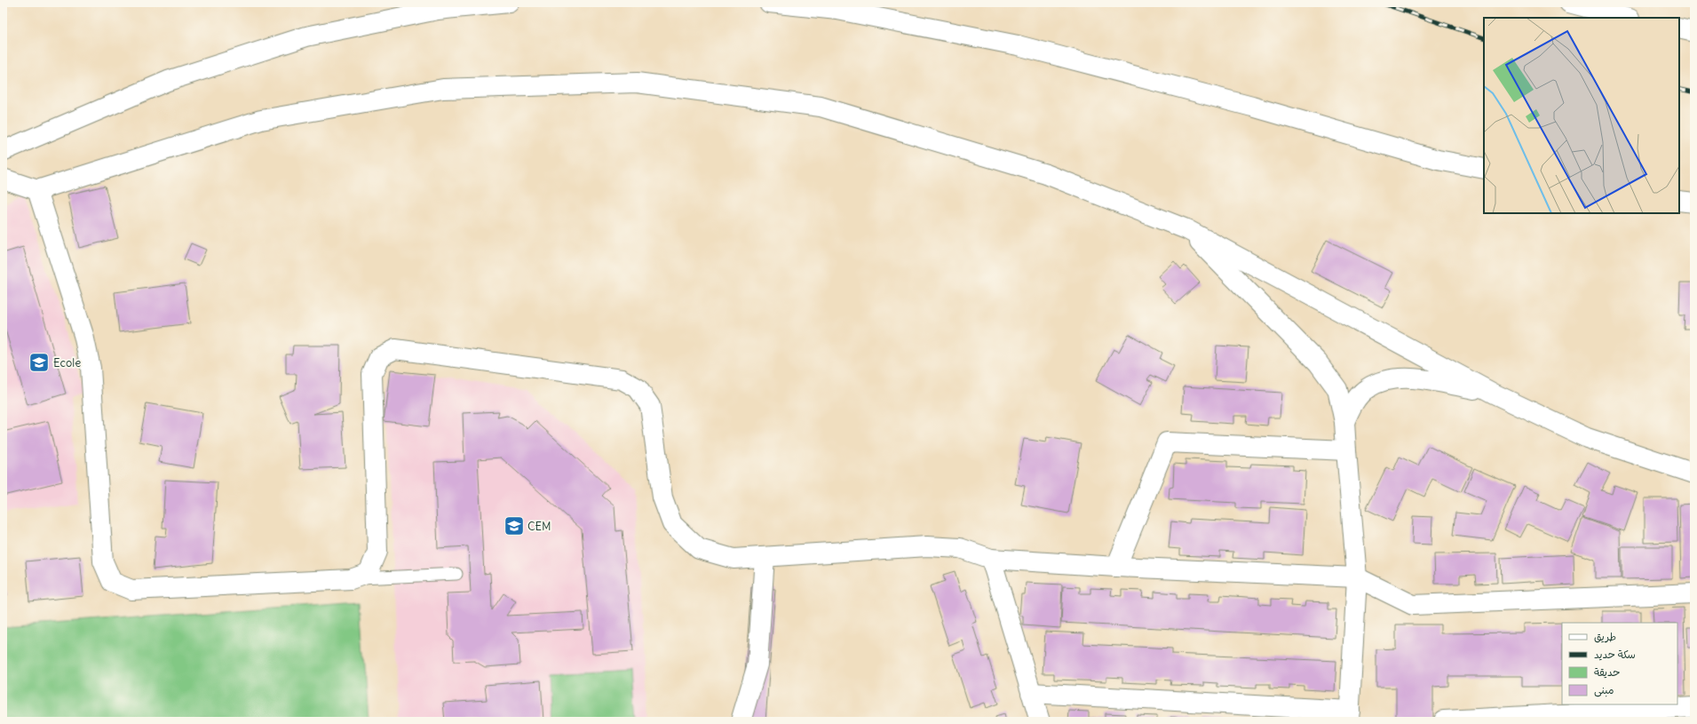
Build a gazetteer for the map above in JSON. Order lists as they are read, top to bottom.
{
  "places": {
    "school or university": ["Ecole", "CEM"]
  },
  "legend": [
    "طريق",
    "سكة حديد",
    "حديقة",
    "مبنى"
  ]
}
